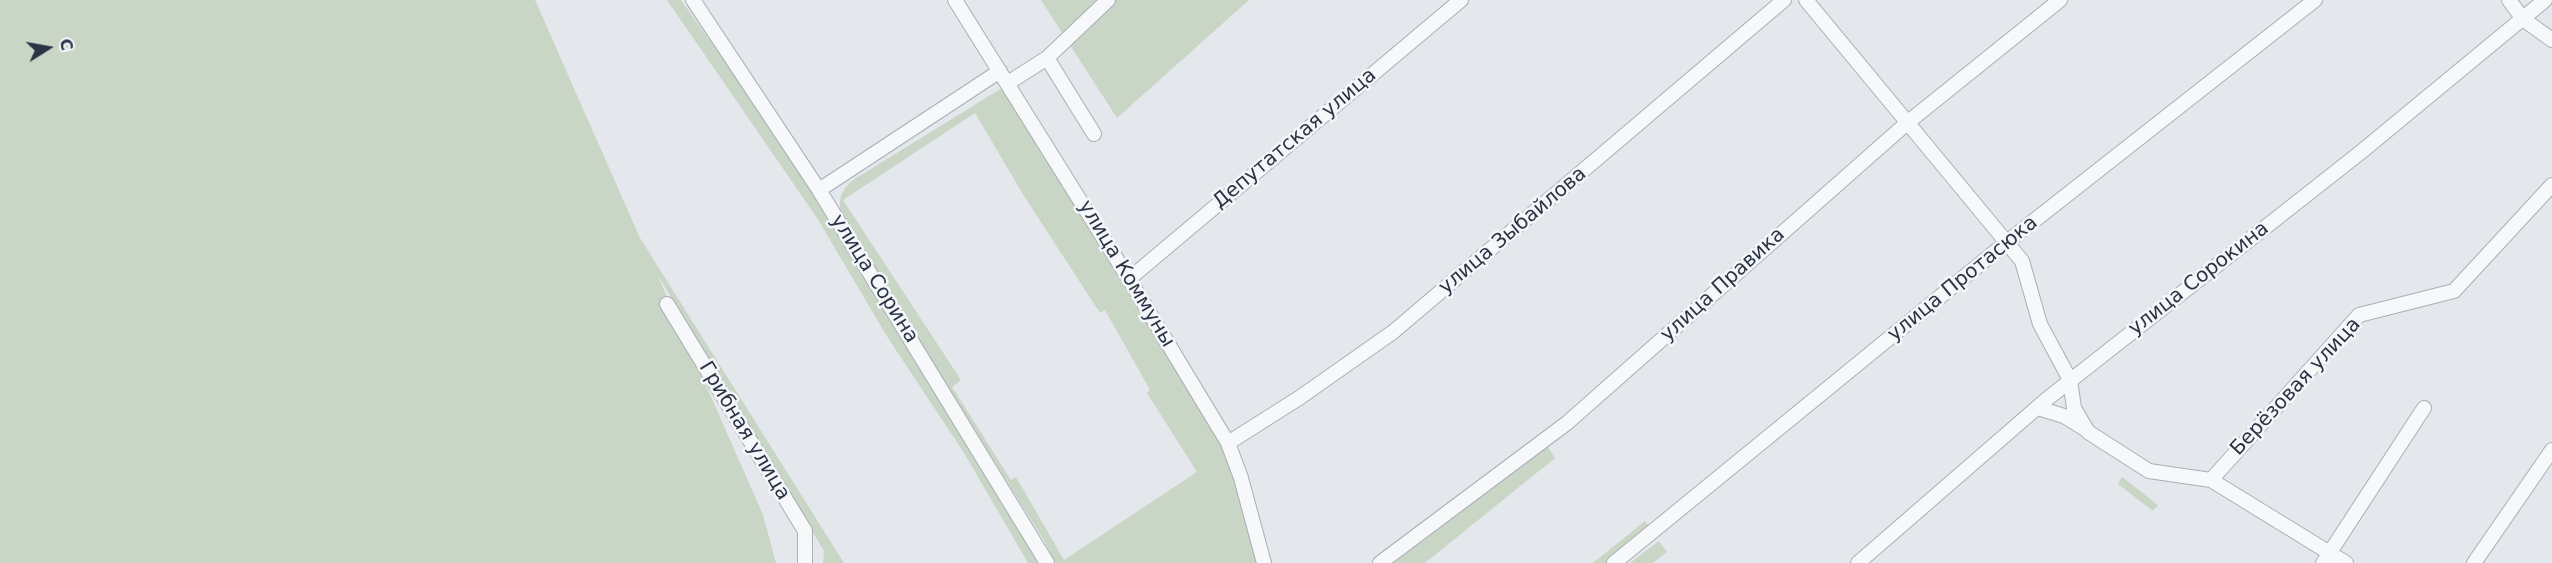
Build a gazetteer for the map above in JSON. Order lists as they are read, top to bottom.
{
  "streets": {
    "street": [
      "Депутатская улица",
      "улица Зыбайлова",
      "улица Коммуны",
      "улица Сорина",
      "улица Протасюка",
      "улица Сорокина",
      "улица Правика",
      "Берёзовая улица",
      "Грибная улица"
    ]
  },
  "crossings": [
    ["Депутатская улица", "улица Коммуны"],
    ["улица Зыбайлова", "улица Коммуны"]
  ],
  "north": "right"
}
